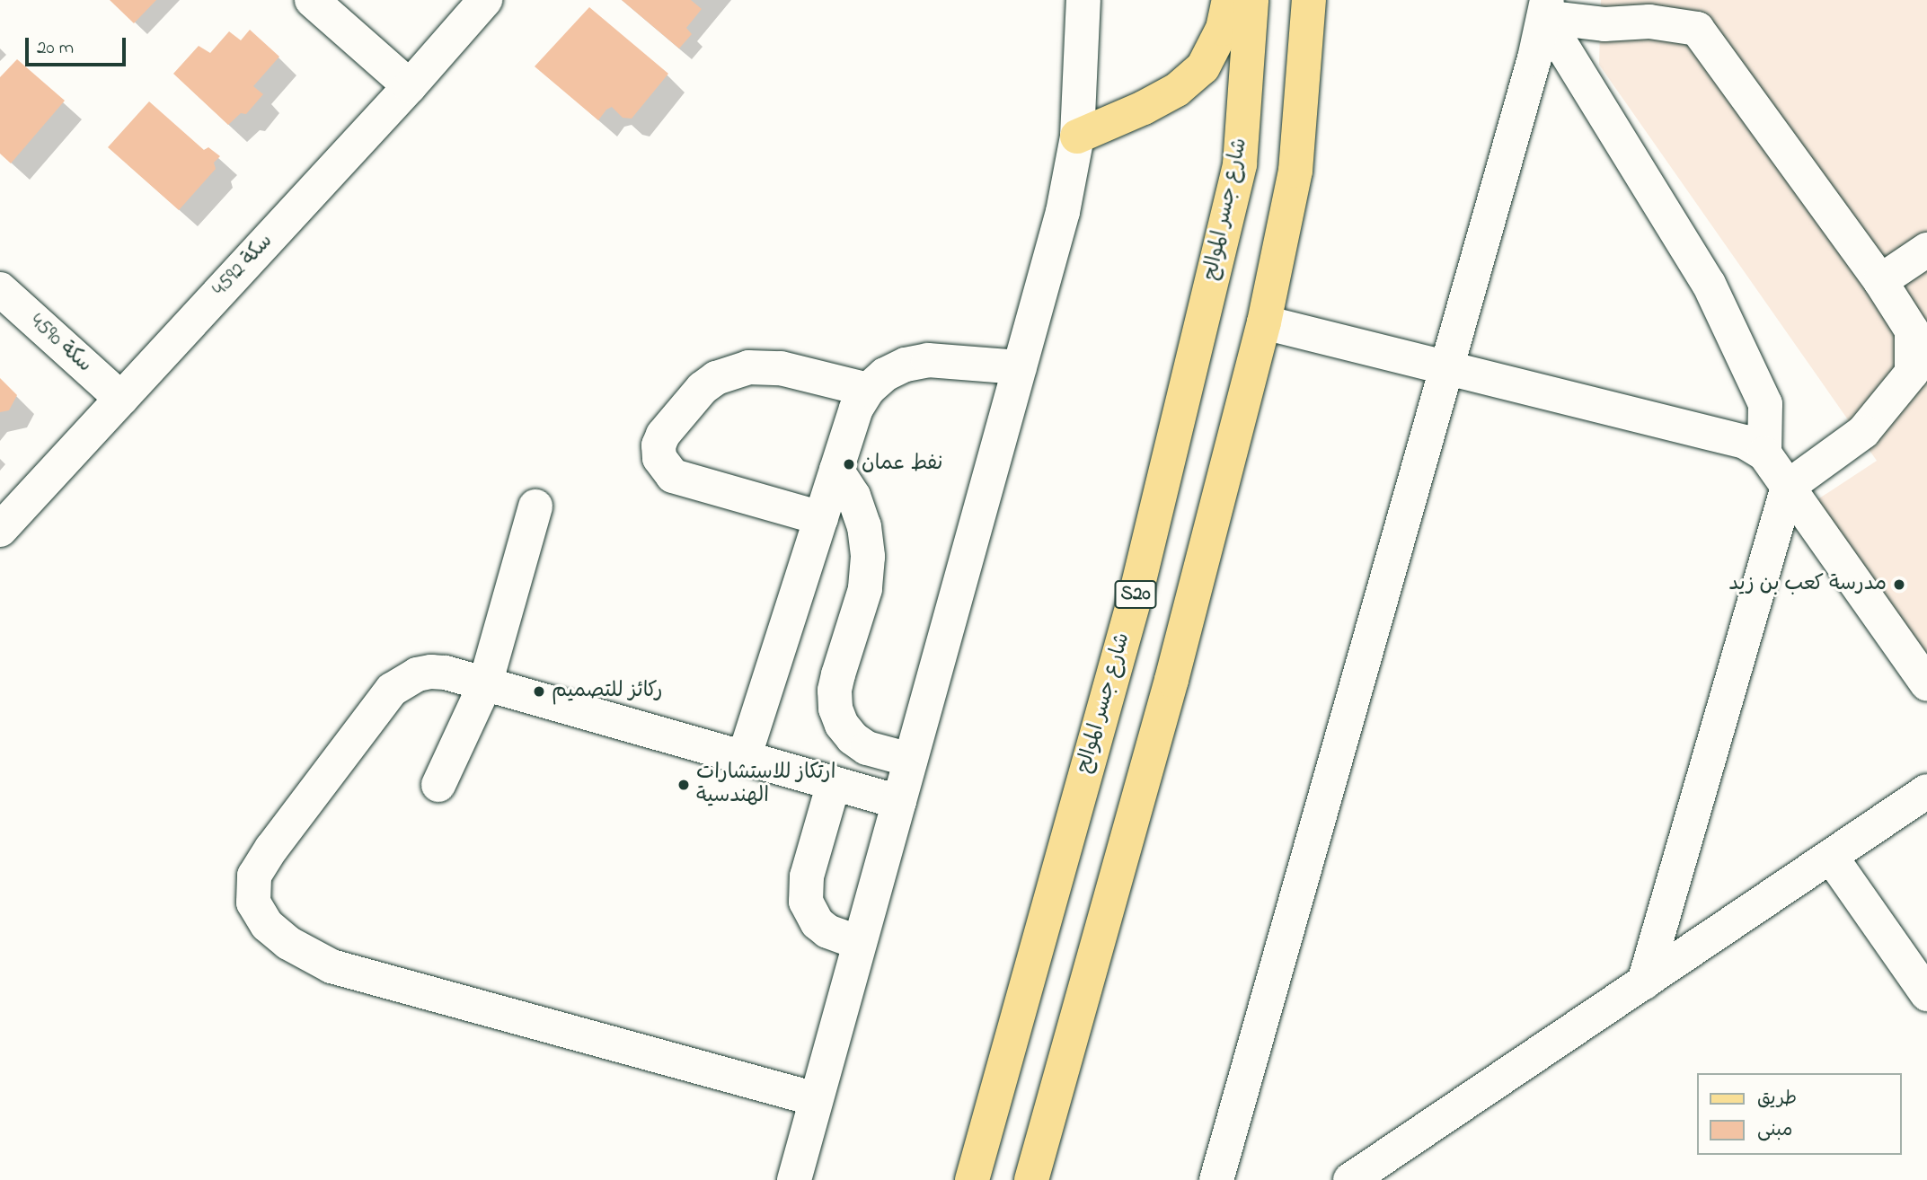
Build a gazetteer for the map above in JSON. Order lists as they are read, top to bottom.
{
  "streets": {
    "main road": ["شارع جسر الموالح", "S20"],
    "street": ["سكة 4592", "سكة 4590"]
  },
  "crossings": [
    ["سكة 4592", "سكة 4590"]
  ],
  "places": [
    "نفط عمان",
    "مدرسة كعب بن زيد",
    "ركائز للتصميم",
    "ارتكاز للاستشارات الهندسية"
  ],
  "legend": ["طريق", "مبنى"],
  "scale_bar": "20 m"
}
